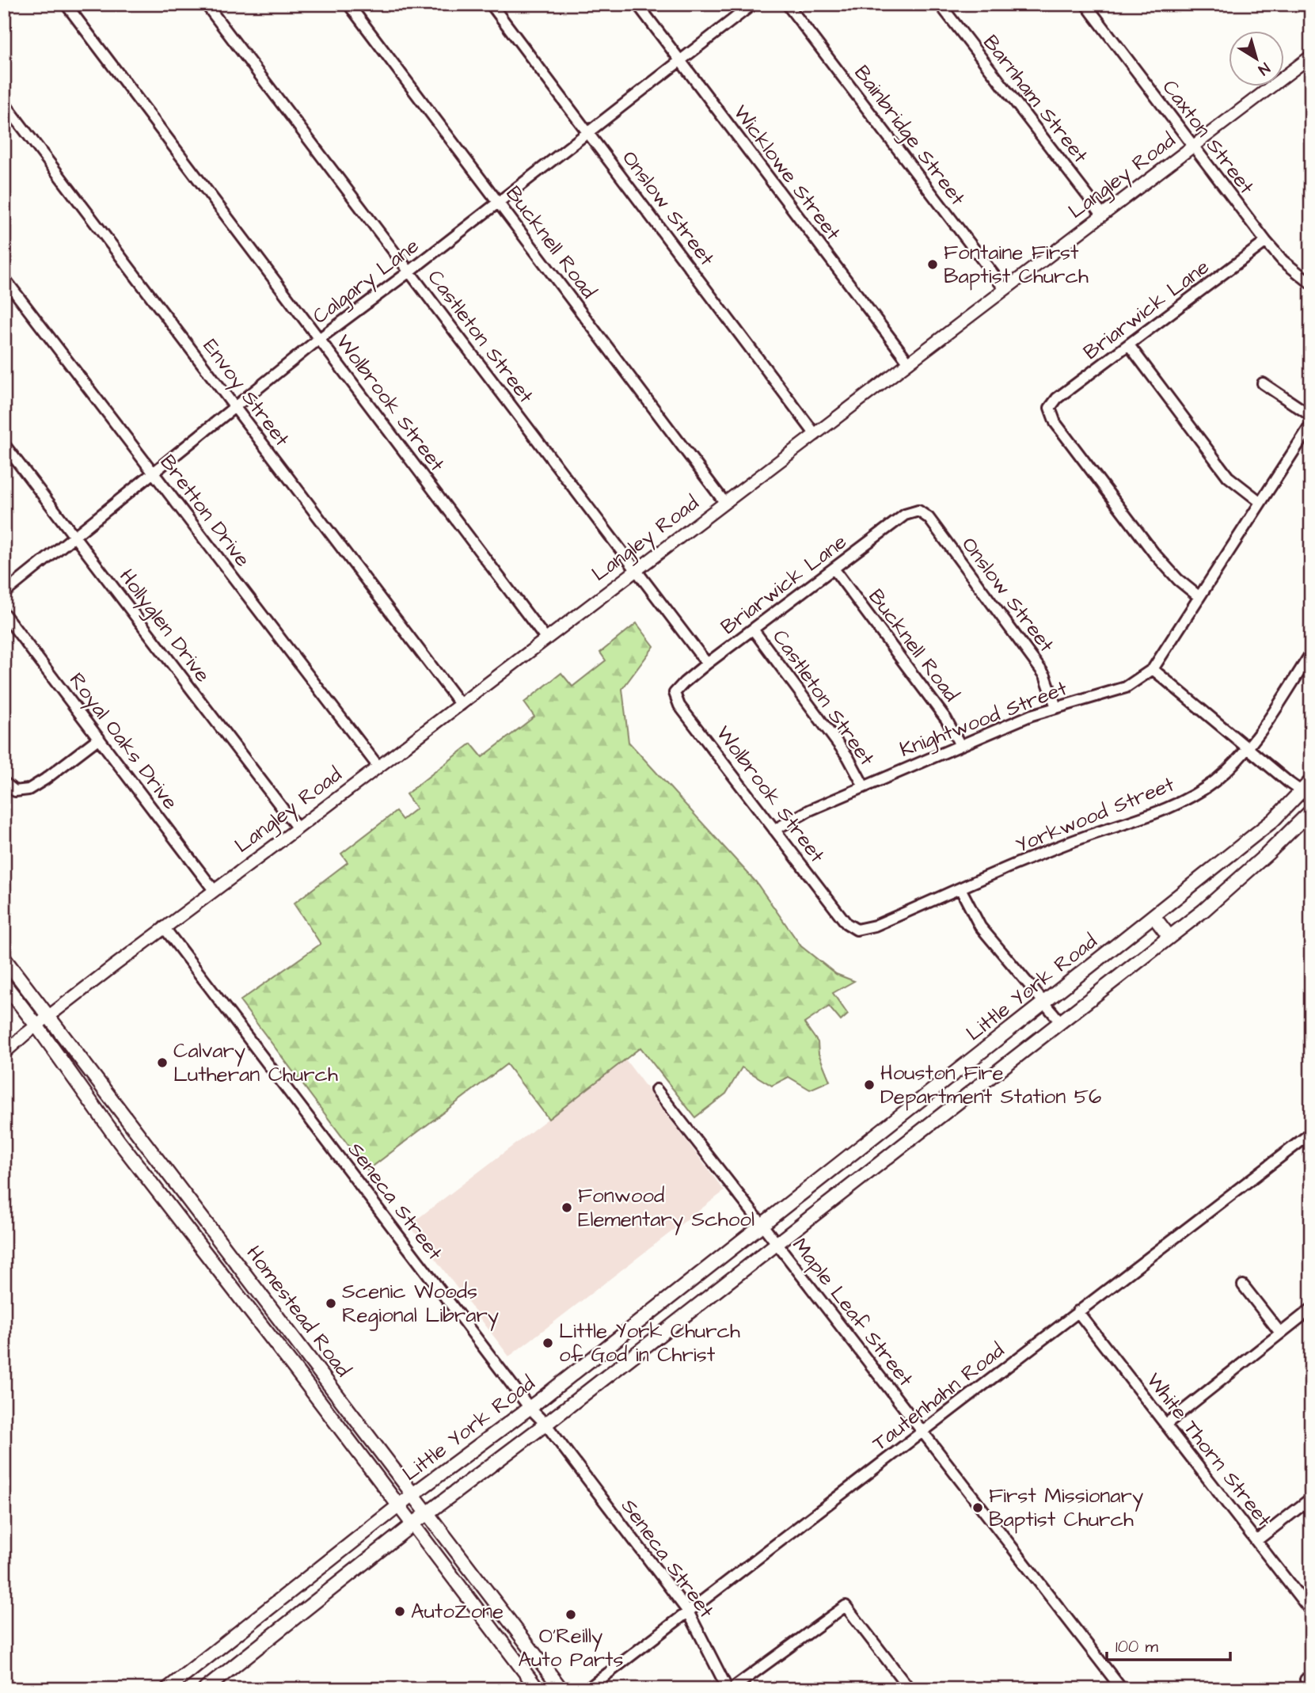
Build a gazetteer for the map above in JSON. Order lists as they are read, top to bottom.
{
  "streets": {
    "main road": ["Little York Road", "Homestead Road"],
    "street": [
      "Barnham Street",
      "Bainbridge Street",
      "Caxton Street",
      "Wicklowe Street",
      "Langley Road",
      "Onslow Street",
      "Bucknell Road",
      "Calgary Lane",
      "Briarwick Lane",
      "Castleton Street",
      "Envoy Street",
      "Wolbrook Street",
      "Bretton Drive",
      "Hollyglen Drive",
      "Knightwood Street",
      "Royal Oaks Drive",
      "Yorkwood Street",
      "Seneca Street",
      "Maple Leaf Street",
      "Tautenhahn Road",
      "White Thorn Street"
    ]
  },
  "crossings": [
    ["Barnham Street", "Langley Road"],
    ["Bainbridge Street", "Langley Road"],
    ["Caxton Street", "Langley Road"],
    ["Caxton Street", "Briarwick Lane"],
    ["Wicklowe Street", "Langley Road"],
    ["Wicklowe Street", "Calgary Lane"],
    ["Langley Road", "Onslow Street"],
    ["Langley Road", "Bucknell Road"],
    ["Langley Road", "Castleton Street"],
    ["Langley Road", "Envoy Street"],
    ["Langley Road", "Wolbrook Street"],
    ["Langley Road", "Bretton Drive"],
    ["Langley Road", "Hollyglen Drive"],
    ["Langley Road", "Royal Oaks Drive"],
    ["Langley Road", "Seneca Street"],
    ["Langley Road", "Homestead Road"],
    ["Onslow Street", "Calgary Lane"],
    ["Onslow Street", "Briarwick Lane"],
    ["Onslow Street", "Knightwood Street"],
    ["Bucknell Road", "Calgary Lane"],
    ["Bucknell Road", "Briarwick Lane"],
    ["Bucknell Road", "Knightwood Street"],
    ["Calgary Lane", "Castleton Street"],
    ["Calgary Lane", "Envoy Street"],
    ["Calgary Lane", "Wolbrook Street"],
    ["Calgary Lane", "Bretton Drive"],
    ["Calgary Lane", "Hollyglen Drive"],
    ["Briarwick Lane", "Castleton Street"],
    ["Briarwick Lane", "Wolbrook Street"],
    ["Briarwick Lane", "Knightwood Street"],
    ["Castleton Street", "Knightwood Street"],
    ["Wolbrook Street", "Knightwood Street"],
    ["Wolbrook Street", "Yorkwood Street"],
    ["Little York Road", "Seneca Street"],
    ["Little York Road", "Homestead Road"],
    ["Little York Road", "Maple Leaf Street"],
    ["Seneca Street", "Tautenhahn Road"],
    ["Maple Leaf Street", "Tautenhahn Road"],
    ["Tautenhahn Road", "White Thorn Street"]
  ],
  "places": [
    "Fontaine First Baptist Church",
    "Calvary Lutheran Church",
    "Houston Fire Department Station 56",
    "Fonwood Elementary School",
    "Scenic Woods Regional Library",
    "Little York Church of God in Christ",
    "First Missionary Baptist Church",
    "AutoZone",
    "O'Reilly Auto Parts"
  ],
  "scale_bar": "100 m",
  "north": "bottom right"
}
